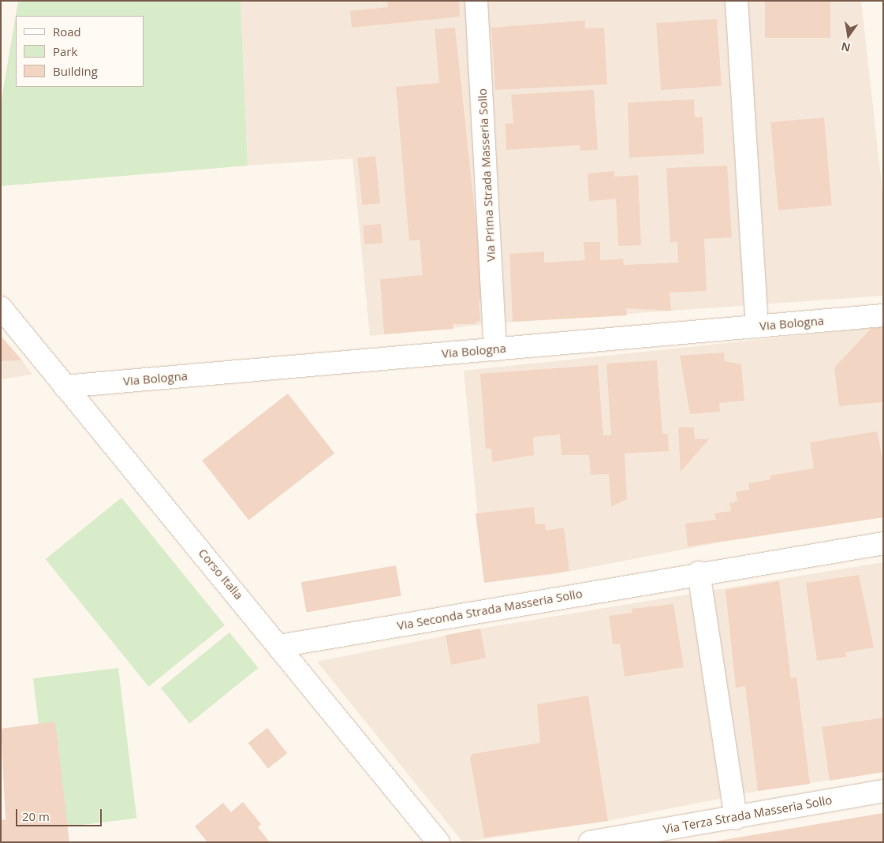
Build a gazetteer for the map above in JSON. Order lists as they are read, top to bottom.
{
  "streets": {
    "street": [
      "Via Prima Strada Masseria Sollo",
      "Via Bologna",
      "Corso Italia",
      "Via Seconda Strada Masseria Sollo",
      "Via Terza Strada Masseria Sollo"
    ]
  },
  "crossings": [
    ["Via Prima Strada Masseria Sollo", "Via Bologna"],
    ["Via Bologna", "Corso Italia"],
    ["Corso Italia", "Via Seconda Strada Masseria Sollo"]
  ],
  "legend": ["Road", "Park", "Building"],
  "scale_bar": "20 m",
  "north": "bottom"
}
